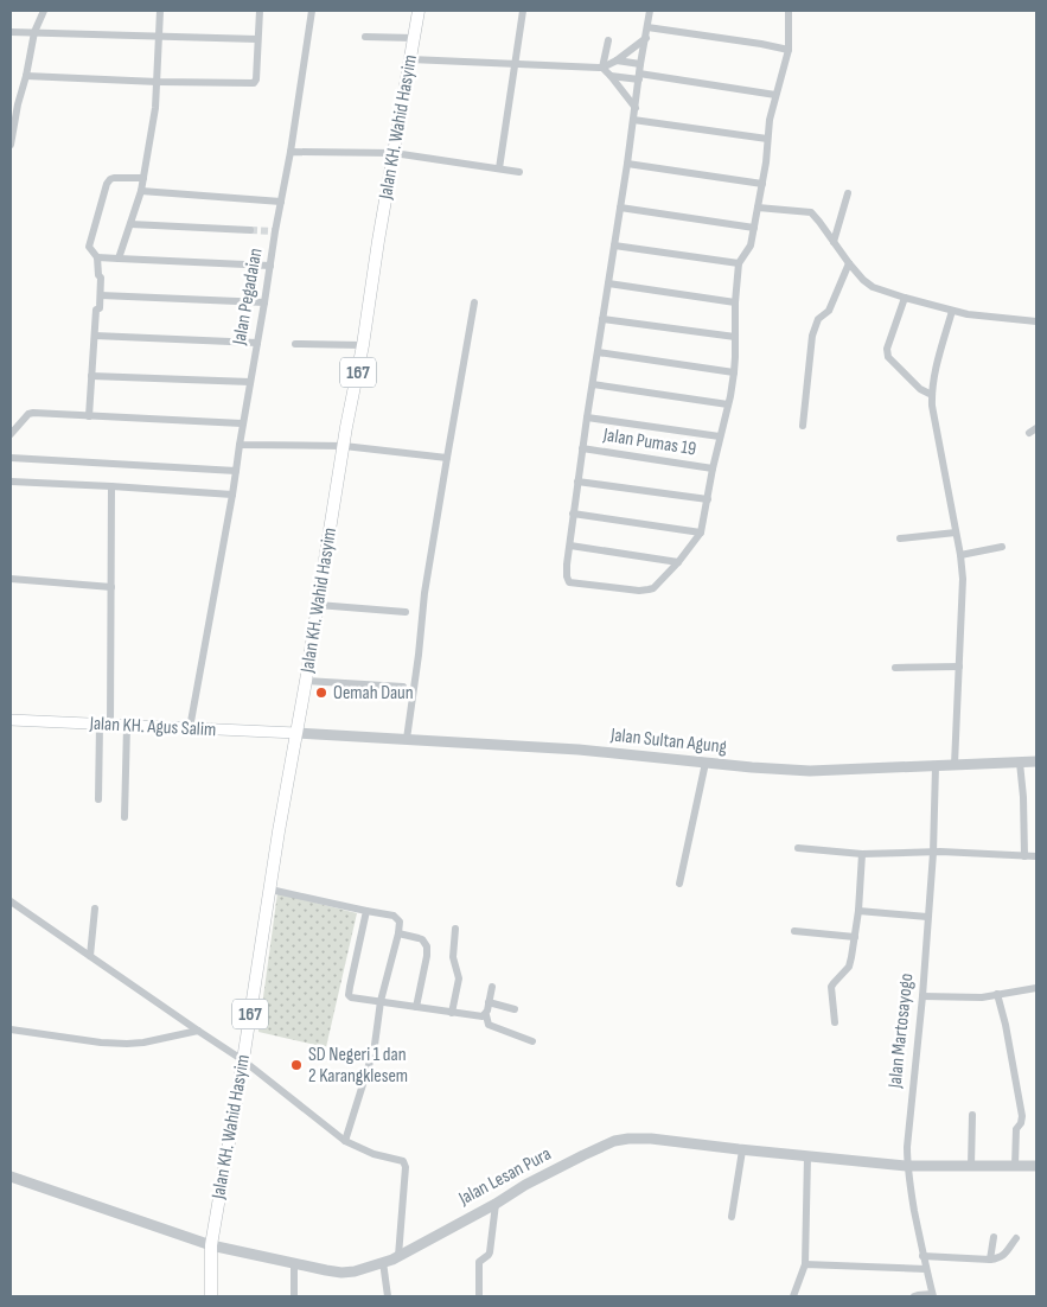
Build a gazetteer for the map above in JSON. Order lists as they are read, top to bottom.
{
  "streets": {
    "main road": ["Jalan KH. Wahid Hasyim", "167", "Jalan KH. Agus Salim"],
    "street": [
      "Jalan Pegadaian",
      "Jalan Pumas 19",
      "Jalan Sultan Agung",
      "Jalan Martosayogo",
      "Jalan Lesan Pura"
    ]
  },
  "crossings": [
    ["Jalan KH. Wahid Hasyim", "Jalan KH. Agus Salim"],
    ["Jalan KH. Wahid Hasyim", "Jalan Sultan Agung"],
    ["Jalan KH. Wahid Hasyim", "Jalan Lesan Pura"],
    ["Jalan Pegadaian", "Jalan KH. Agus Salim"],
    ["Jalan KH. Agus Salim", "Jalan Sultan Agung"],
    ["Jalan Sultan Agung", "Jalan Martosayogo"],
    ["Jalan Martosayogo", "Jalan Lesan Pura"]
  ],
  "places": ["Oemah Daun", "SD Negeri 1 dan 2 Karangklesem"]
}
